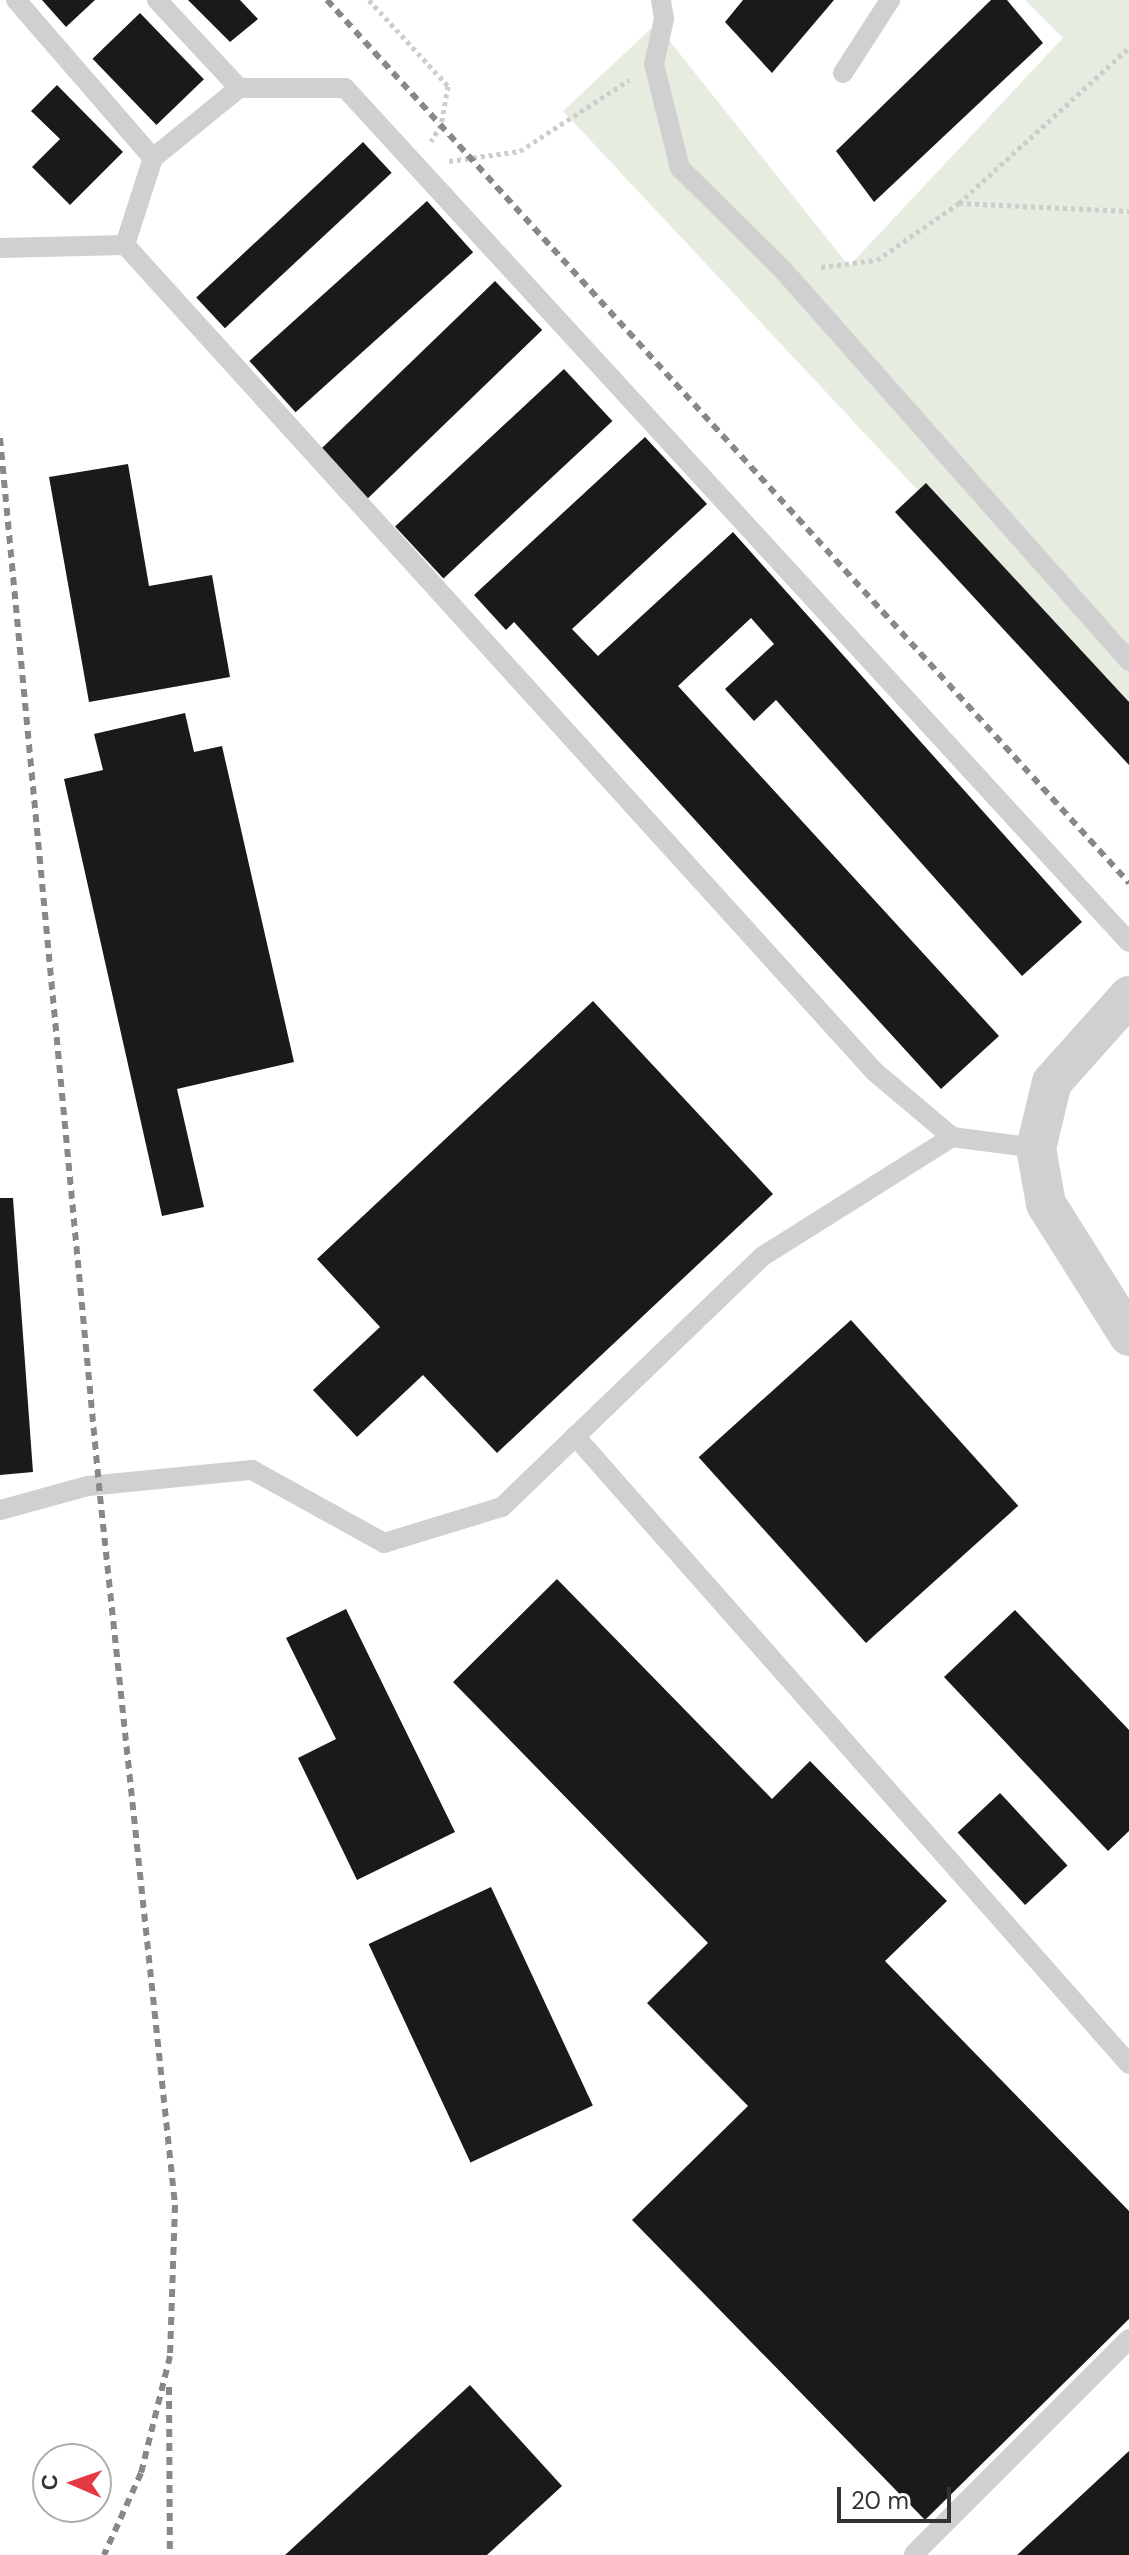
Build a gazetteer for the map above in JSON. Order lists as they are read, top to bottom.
{
  "scale_bar": "20 m",
  "north": "left"
}
